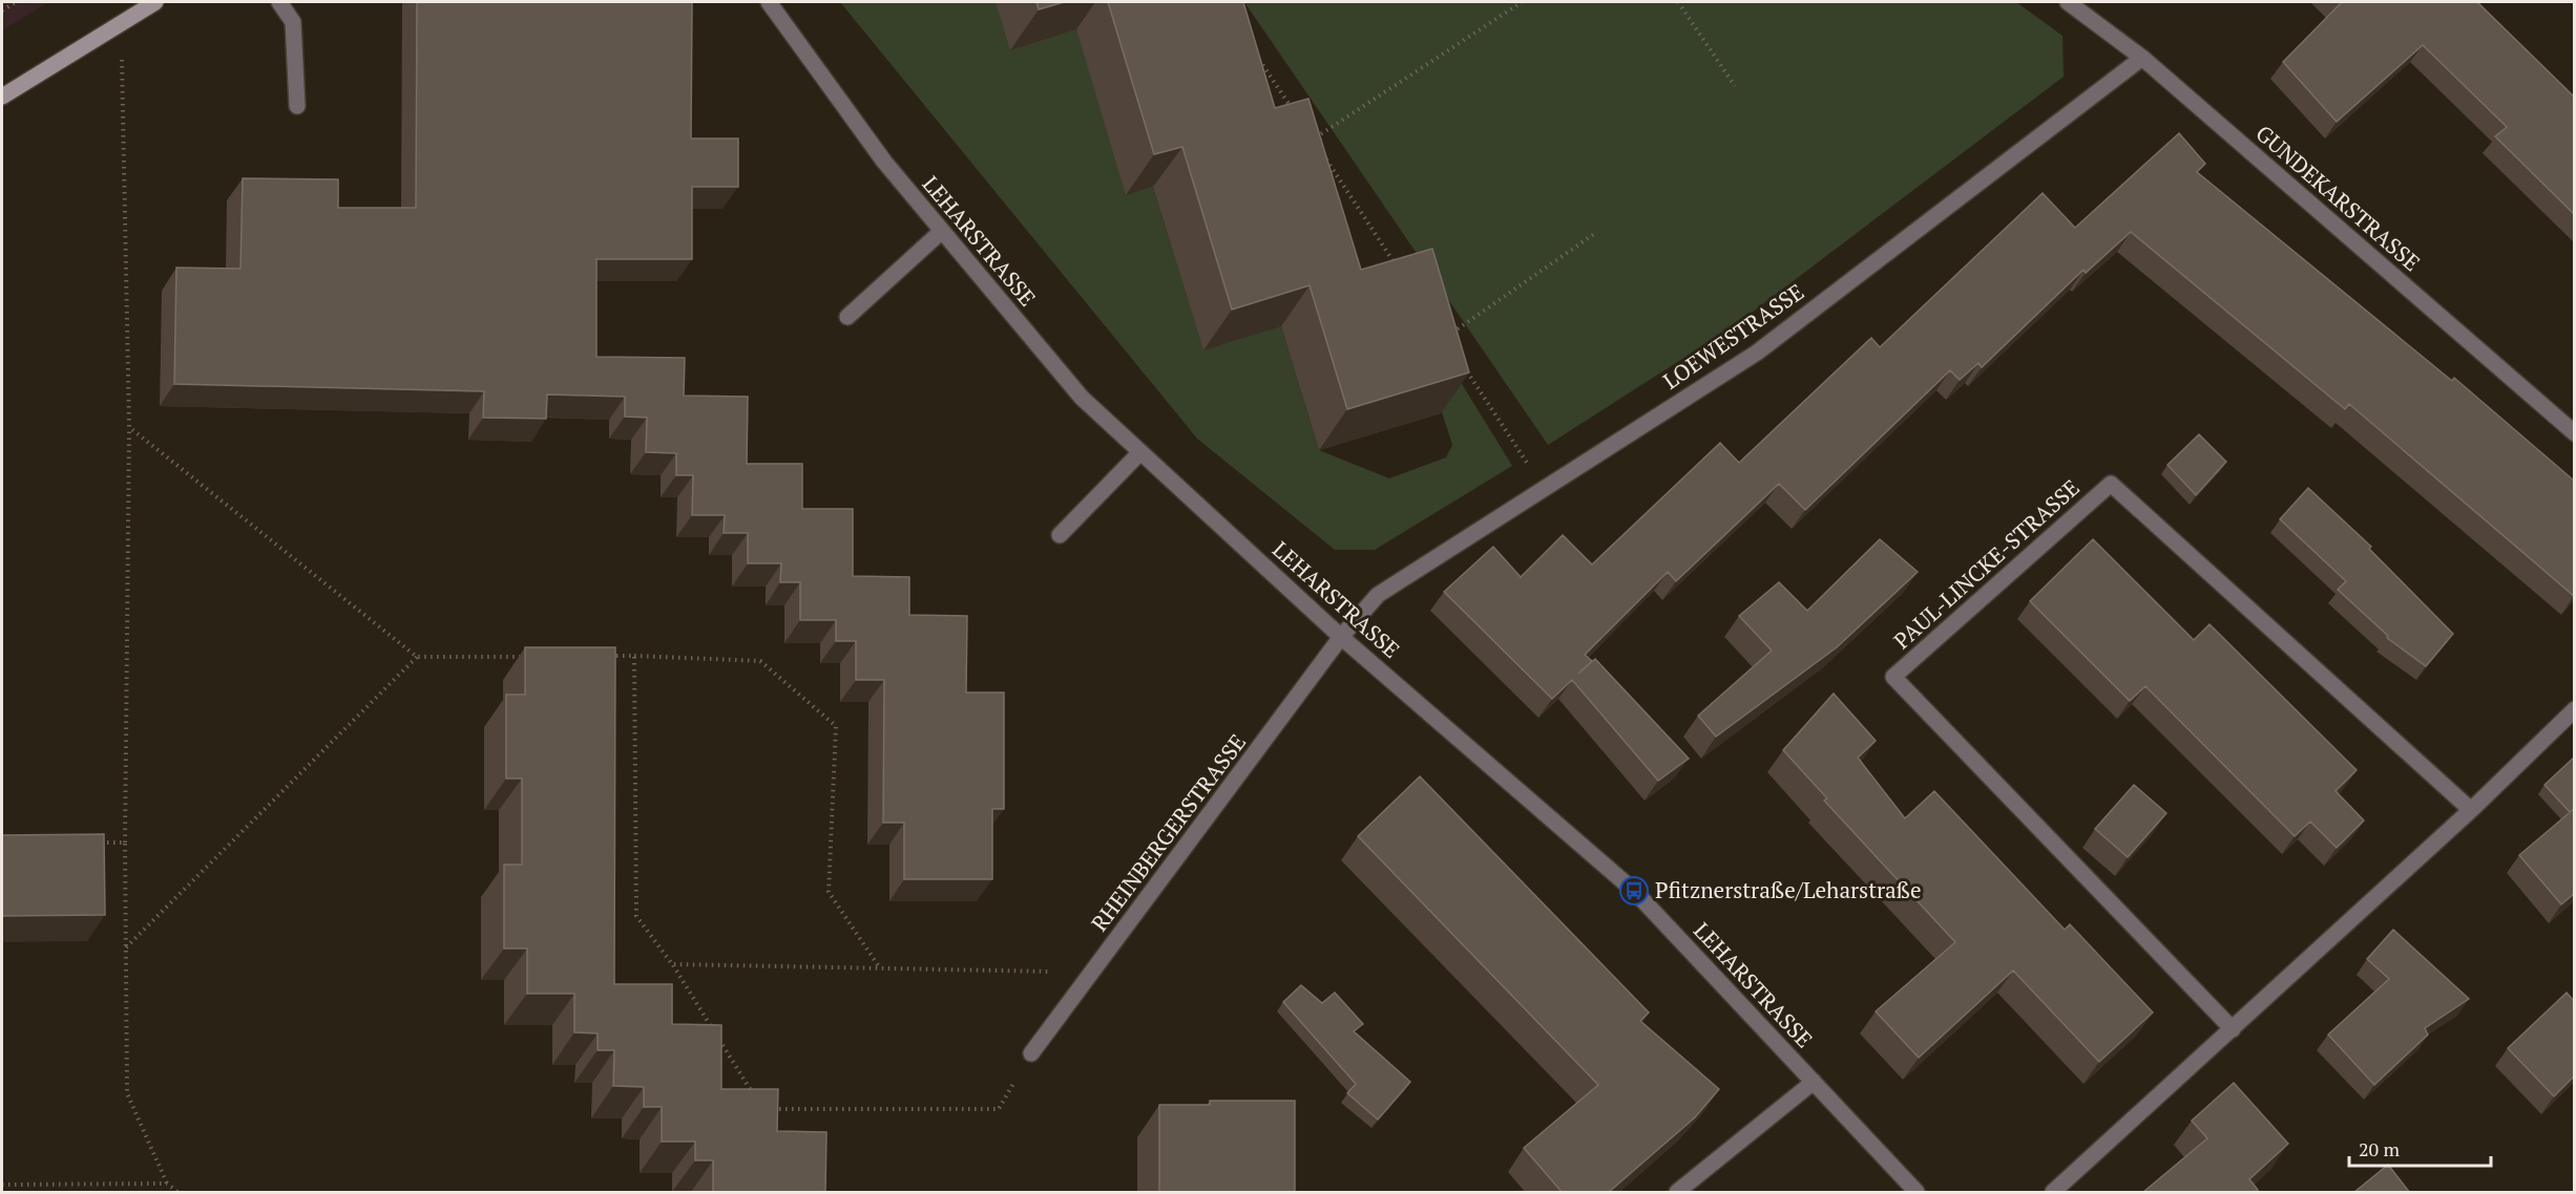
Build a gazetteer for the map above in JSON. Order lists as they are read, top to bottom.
{
  "streets": {
    "street": [
      "GUNDEKARSTRASSE",
      "LEHARSTRASSE",
      "LOEWESTRASSE",
      "PAUL-LINCKE-STRASSE",
      "RHEINBERGERSTRASSE"
    ]
  },
  "crossings": [
    ["GUNDEKARSTRASSE", "LOEWESTRASSE"],
    ["LEHARSTRASSE", "LOEWESTRASSE"],
    ["LEHARSTRASSE", "RHEINBERGERSTRASSE"],
    ["LOEWESTRASSE", "RHEINBERGERSTRASSE"]
  ],
  "places": {
    "bus stop": ["Pfitznerstraße/Leharstraße"]
  },
  "scale_bar": "20 m"
}
